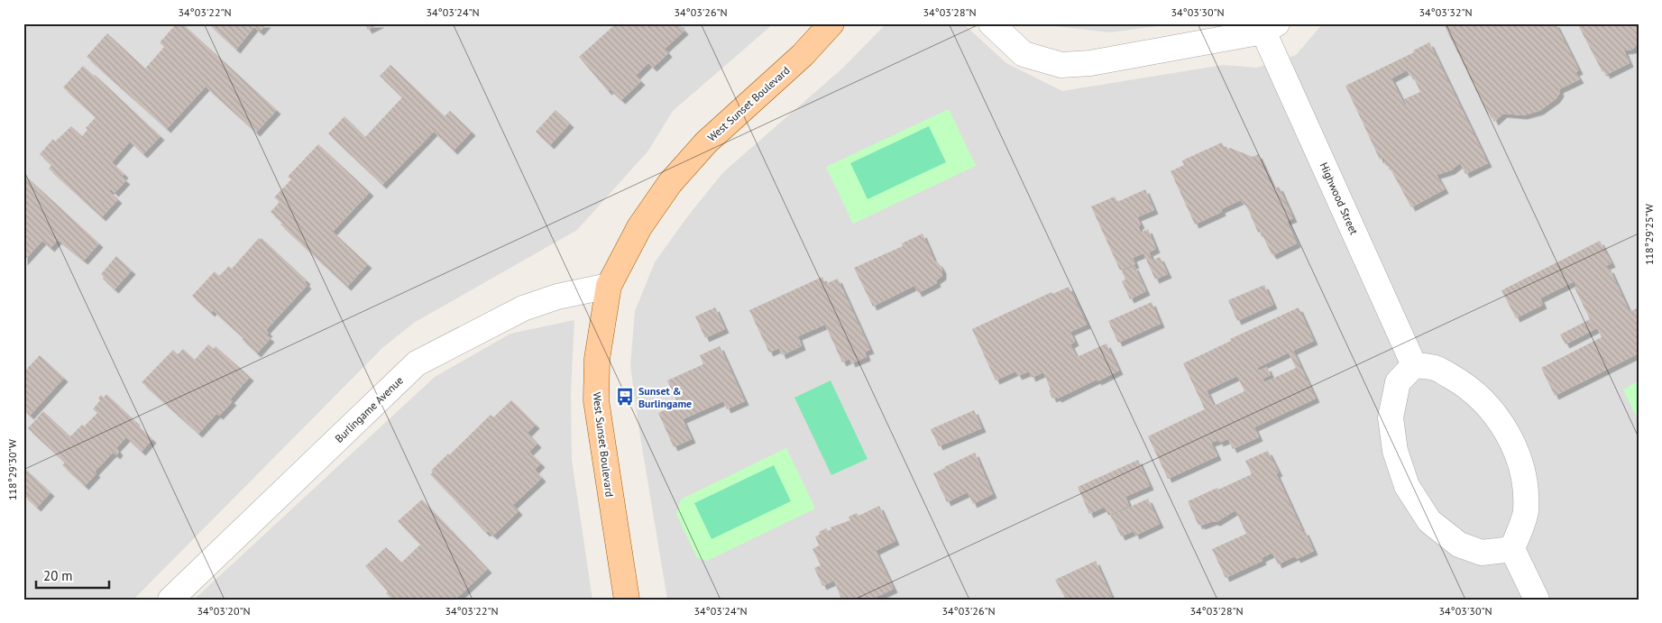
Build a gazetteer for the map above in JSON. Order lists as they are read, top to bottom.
{
  "streets": {
    "main road": ["West Sunset Boulevard"],
    "street": ["Highwood Street", "Burlingame Avenue"]
  },
  "crossings": [
    ["West Sunset Boulevard", "Burlingame Avenue"]
  ],
  "places": {
    "bus stop": ["Sunset & Burlingame"]
  },
  "scale_bar": "20 m",
  "coordinates": [
    "34°03'22\"N",
    "34°03'24\"N",
    "34°03'26\"N",
    "34°03'28\"N",
    "34°03'30\"N",
    "34°03'32\"N",
    "118°29'25\"W",
    "118°29'30\"W",
    "34°03'20\"N"
  ]
}
